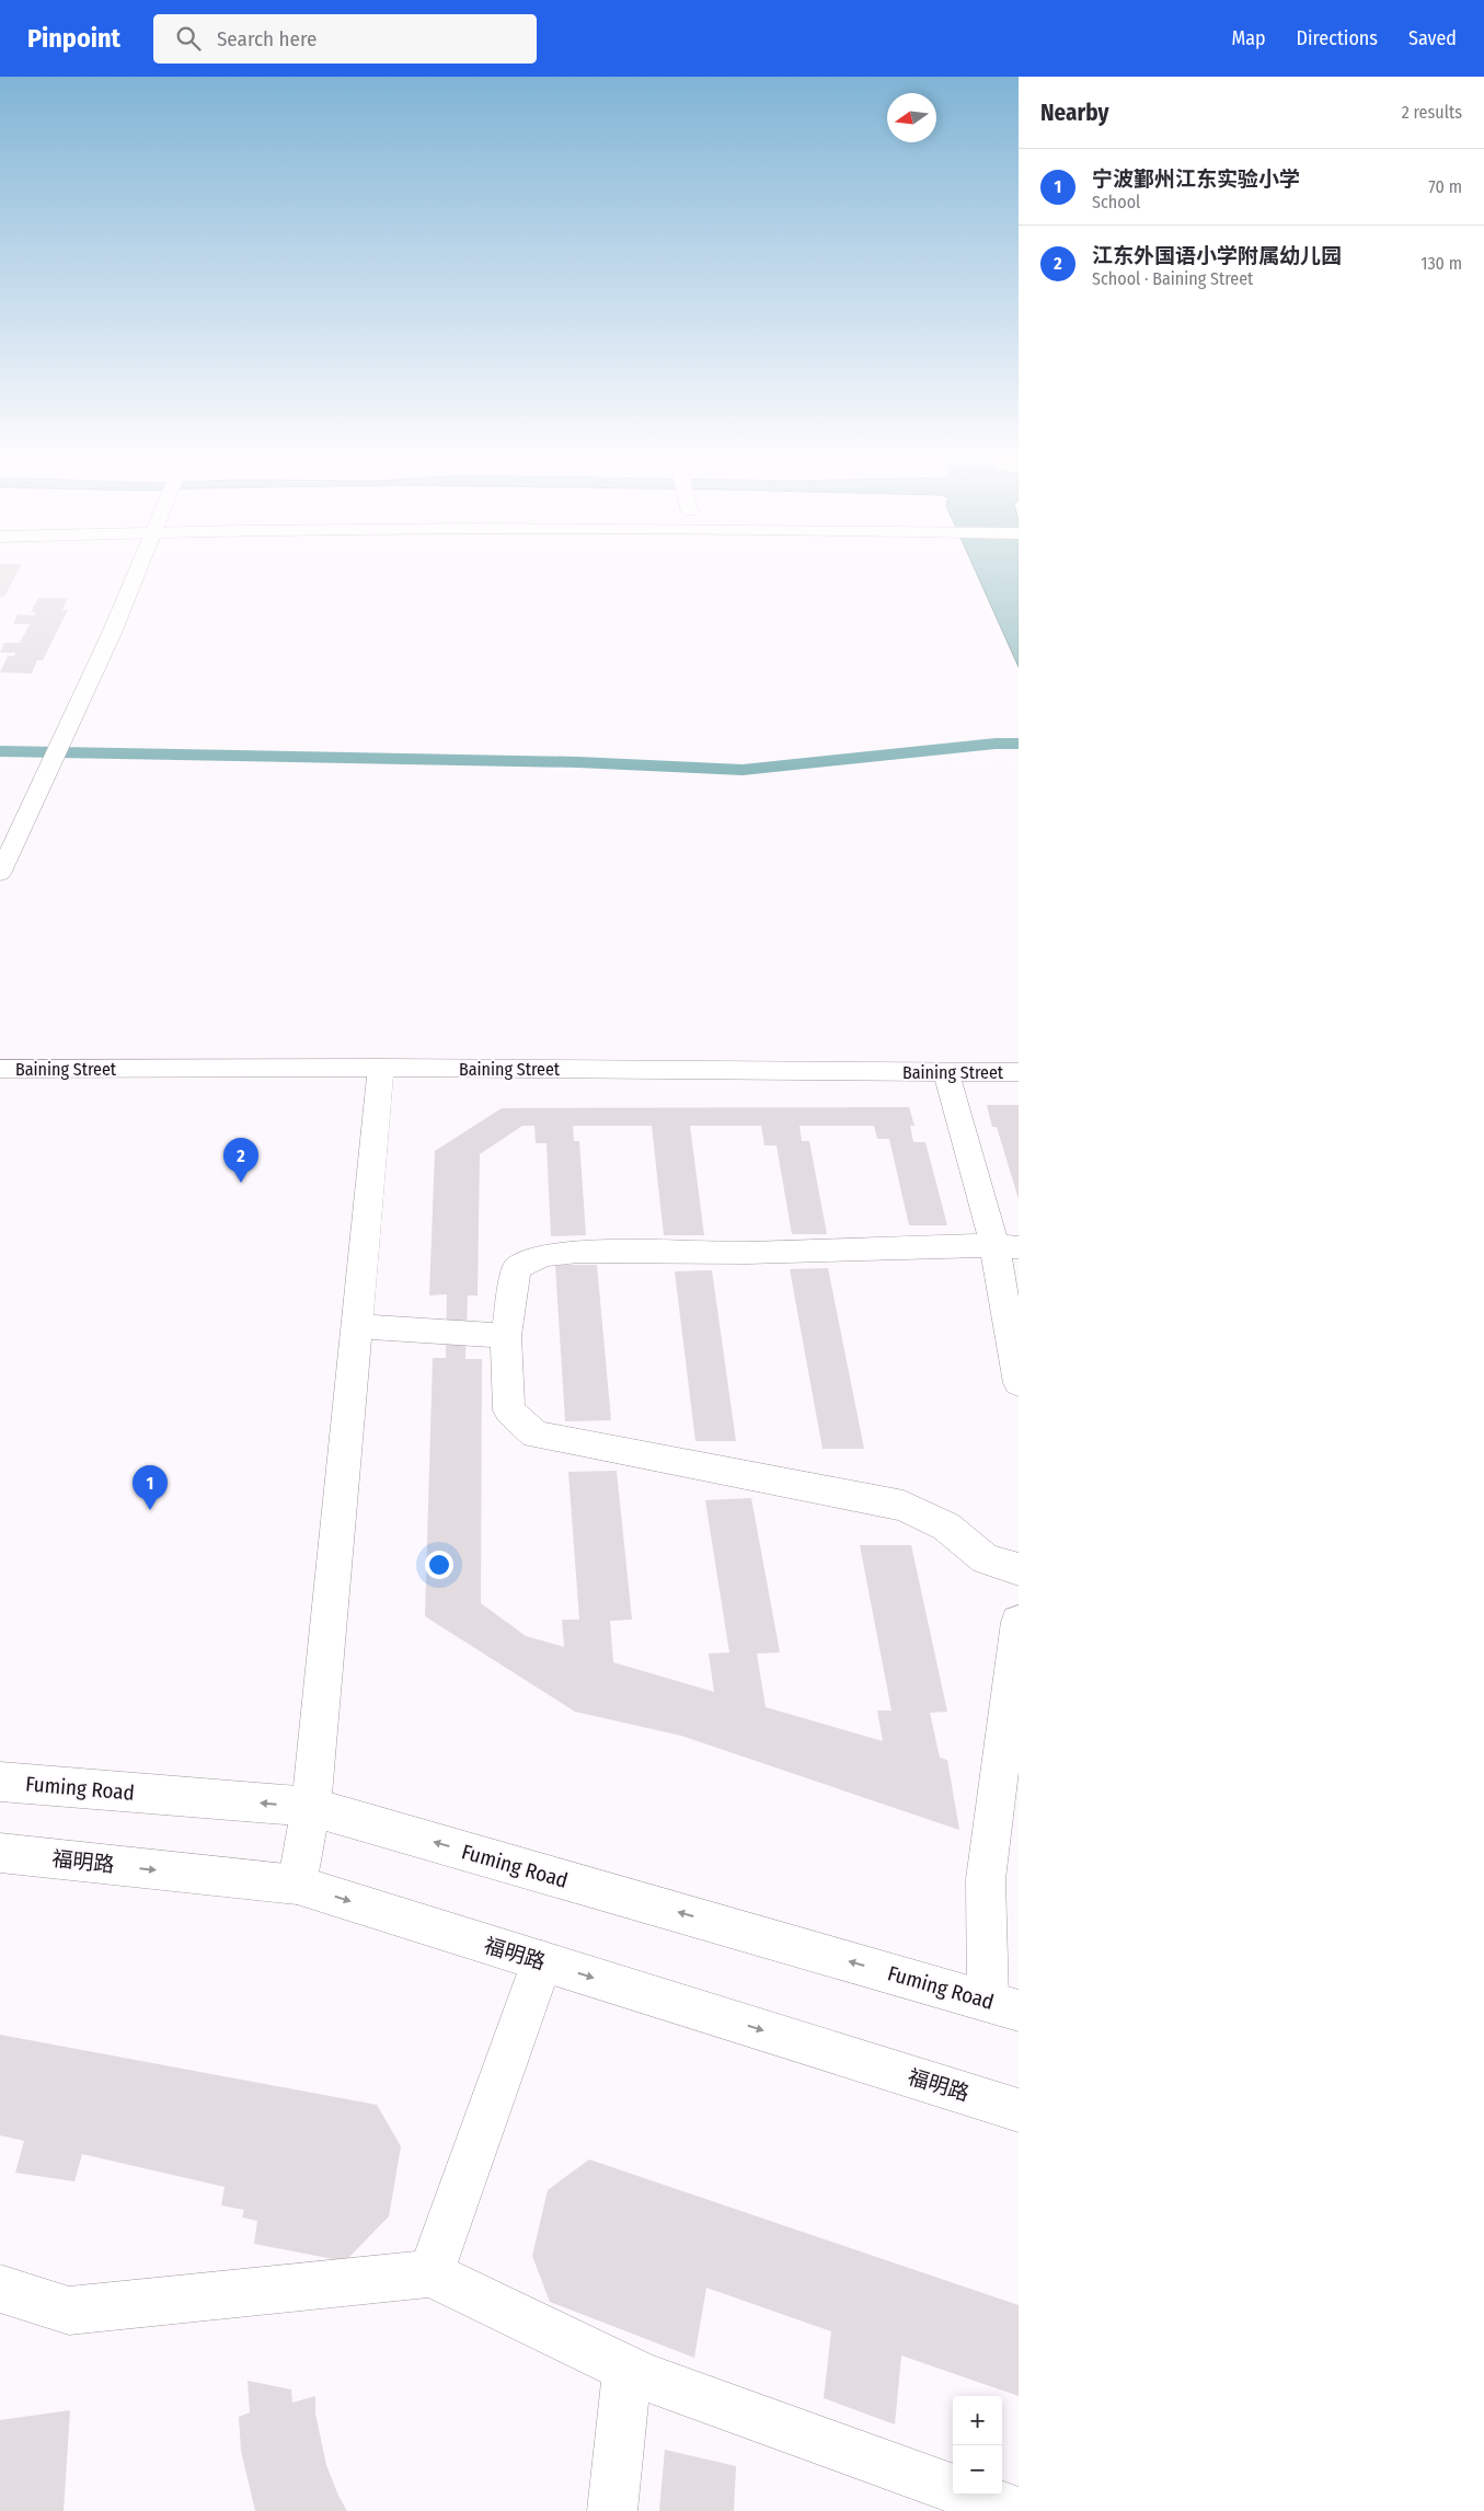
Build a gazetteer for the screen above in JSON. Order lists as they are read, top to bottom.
{
  "streets": {
    "main road": ["Baining Street", "Fuming Road", "福明路"]
  },
  "one_way": ["Fuming Road", "福明路"],
  "north": "left",
  "page": {
    "header": "Pinpoint",
    "search": "Search here",
    "nav": ["Map", "Directions", "Saved"],
    "heading": ["Nearby", "2 results"],
    "list": [
      {
        "mark": "1",
        "name": "宁波鄞州江东实验小学",
        "note": "School",
        "value": "70 m"
      },
      {
        "mark": "2",
        "name": "江东外国语小学附属幼儿园",
        "note": "School · Baining Street",
        "value": "130 m"
      }
    ],
    "pins": ["2", "1"],
    "map_buttons": ["+", "−"]
  }
}
